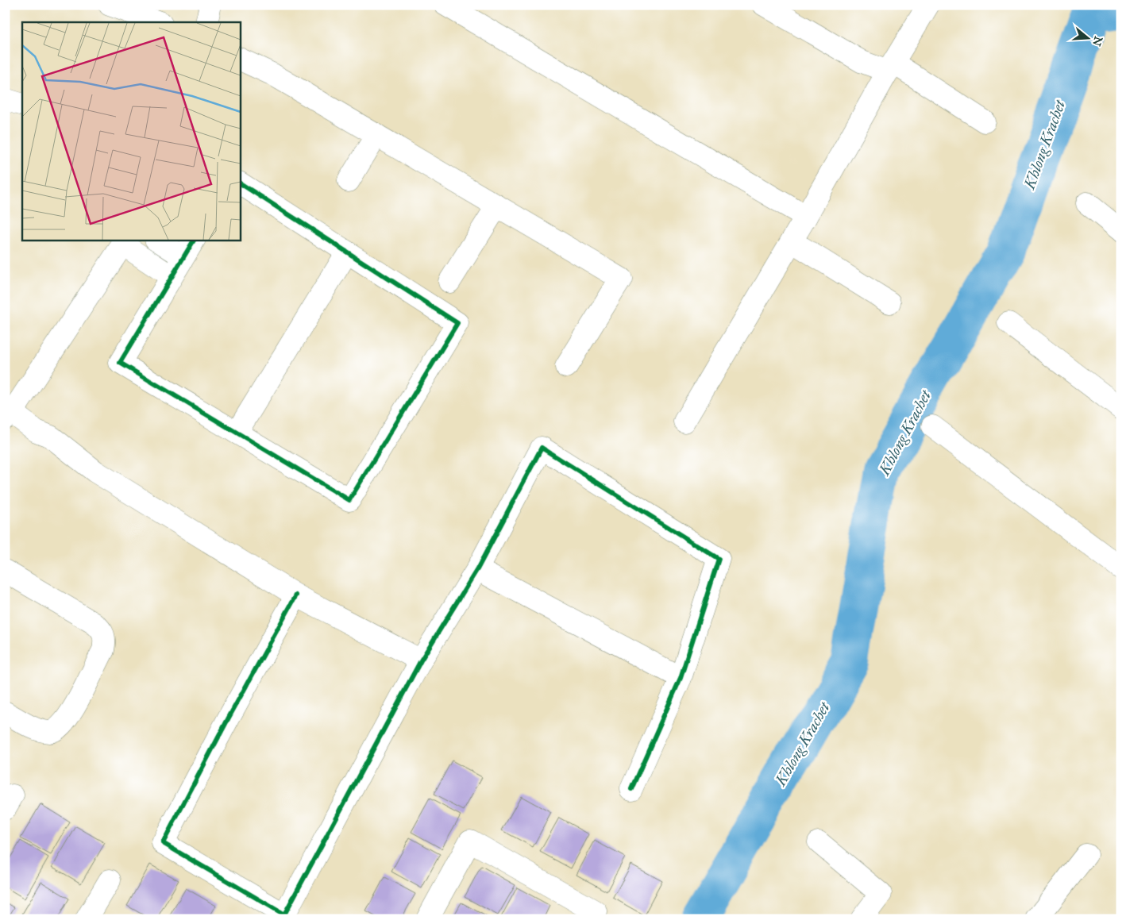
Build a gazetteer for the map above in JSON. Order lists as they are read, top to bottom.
{
  "water": ["Khlong Krachet"],
  "north": "right"
}
